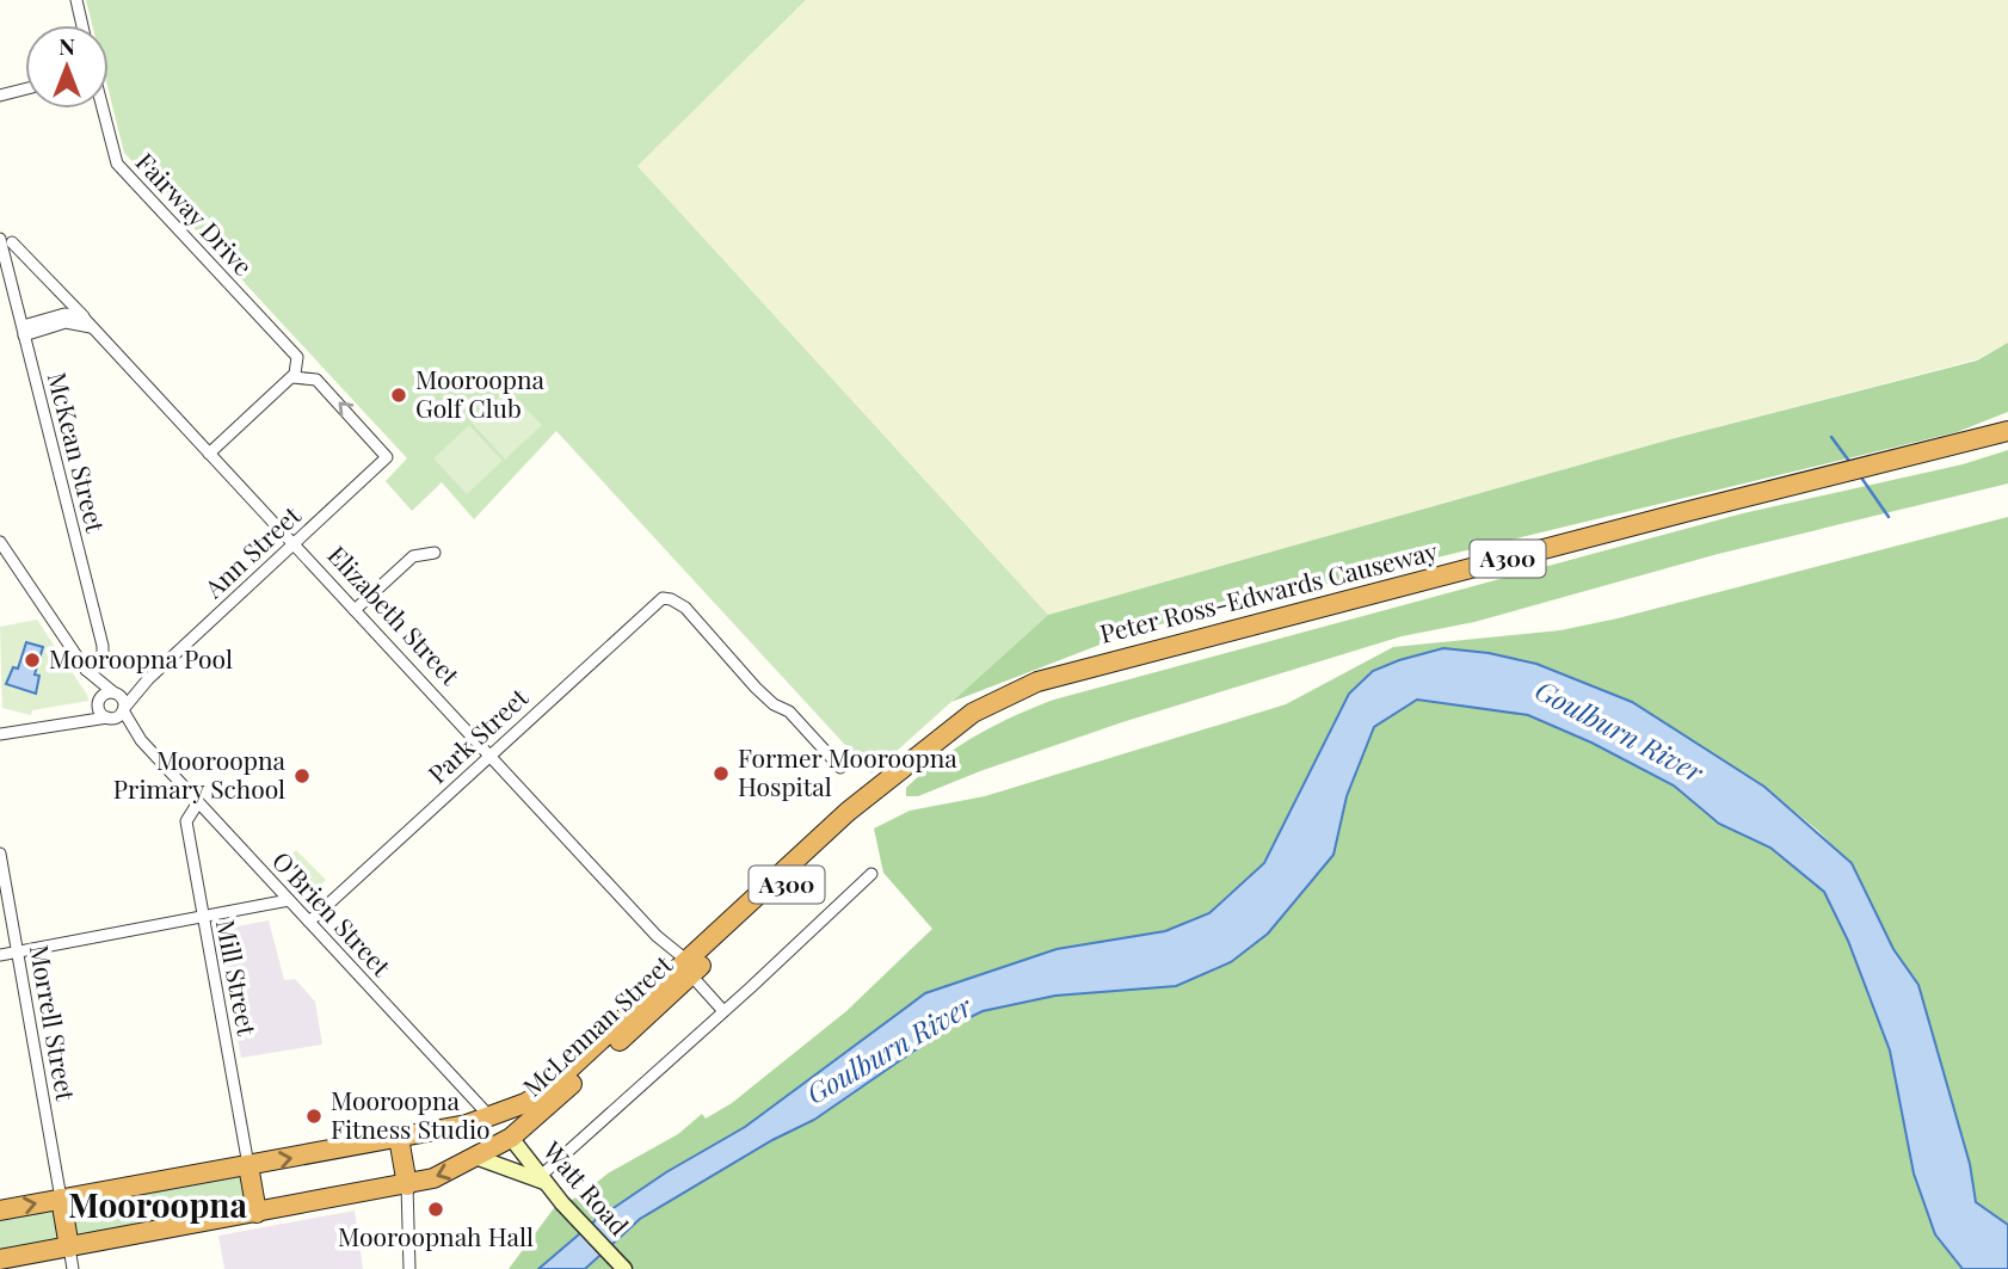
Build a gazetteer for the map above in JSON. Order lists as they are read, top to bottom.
{
  "streets": {
    "highway": ["A300", "Peter Ross-Edwards Causeway", "McLennan Street"],
    "street": [
      "Fairway Drive",
      "McKean Street",
      "Ann Street",
      "Elizabeth Street",
      "Park Street",
      "O'Brien Street",
      "Mill Street",
      "Morrell Street",
      "Watt Road"
    ]
  },
  "crossings": [
    ["Fairway Drive", "Ann Street"],
    ["Ann Street", "Elizabeth Street"],
    ["Ann Street", "O'Brien Street"],
    ["Peter Ross-Edwards Causeway", "McLennan Street"],
    ["Elizabeth Street", "Park Street"],
    ["Elizabeth Street", "McLennan Street"],
    ["Park Street", "O'Brien Street"],
    ["O'Brien Street", "Mill Street"],
    ["O'Brien Street", "McLennan Street"],
    ["Mill Street", "McLennan Street"],
    ["Morrell Street", "McLennan Street"],
    ["McLennan Street", "Watt Road"]
  ],
  "districts": ["Mooroopna"],
  "water": ["Goulburn River"],
  "places": [
    "Mooroopna Golf Club",
    "Mooroopna Pool",
    "Former Mooroopna Hospital",
    "Mooroopna Primary School",
    "Mooroopna Fitness Studio",
    "Mooroopnah Hall"
  ],
  "north": "top"
}
